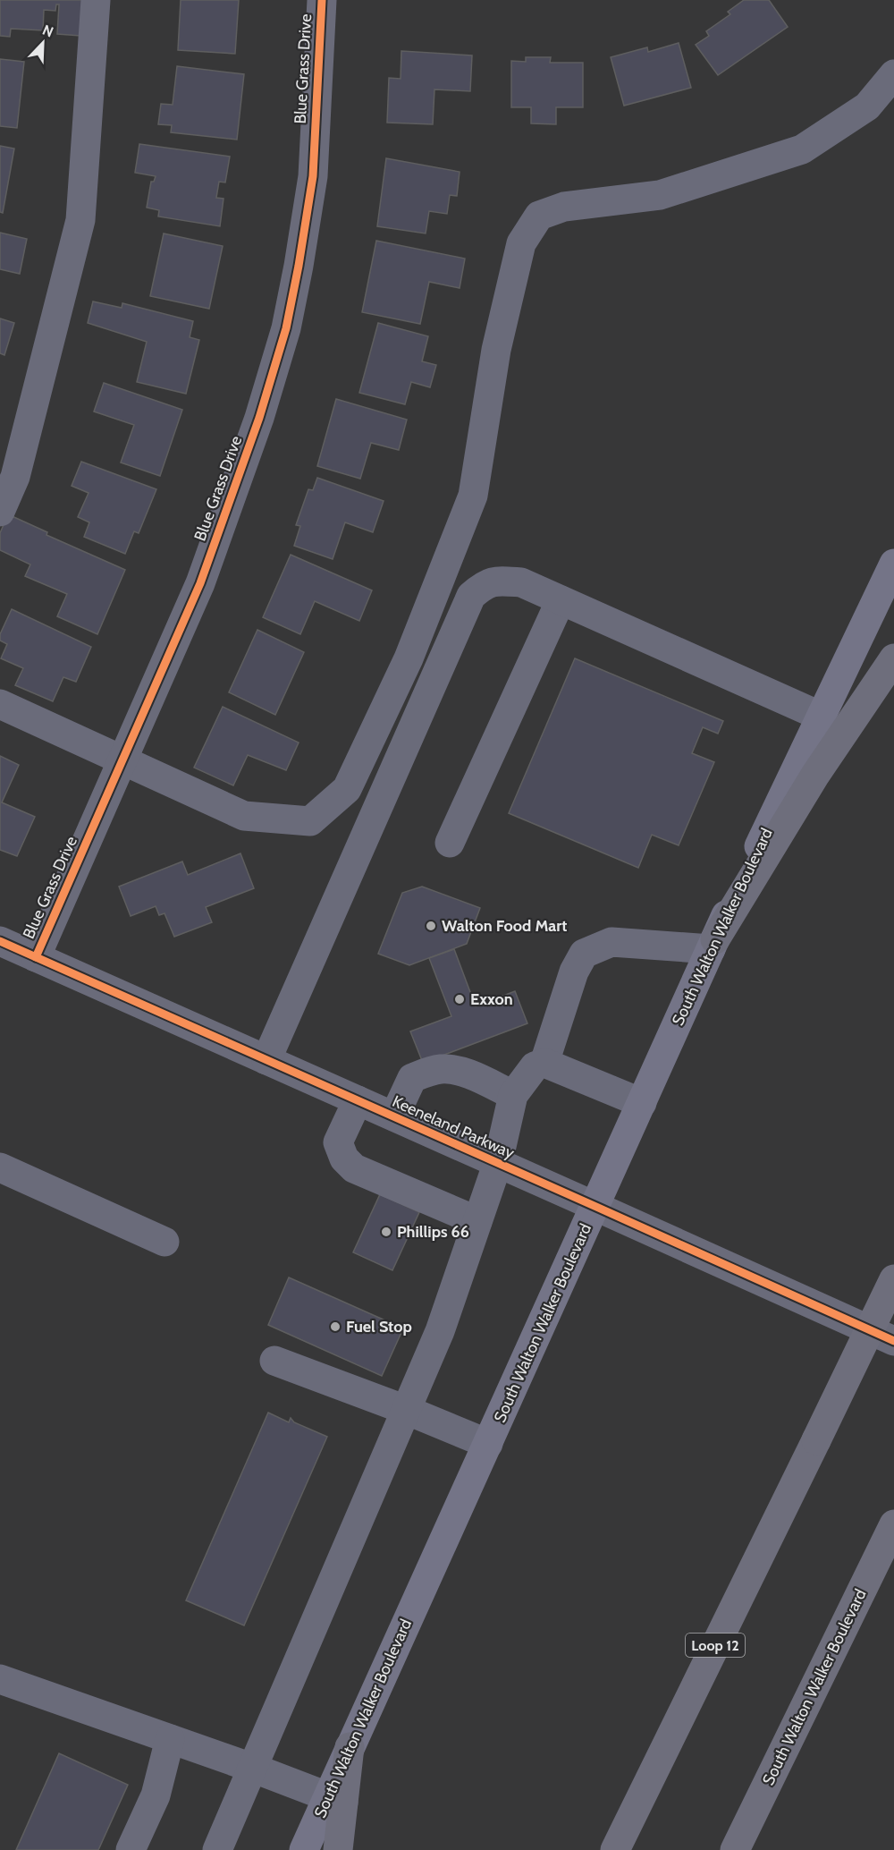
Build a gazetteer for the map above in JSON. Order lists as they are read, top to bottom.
{
  "streets": {
    "highway": ["South Walton Walker Boulevard", "Loop 12"],
    "street": ["Blue Grass Drive", "Keeneland Parkway"]
  },
  "crossings": [
    ["Blue Grass Drive", "Keeneland Parkway"],
    ["South Walton Walker Boulevard", "Keeneland Parkway"]
  ],
  "places": [
    "Walton Food Mart",
    "Exxon",
    "Phillips 66",
    "Fuel Stop"
  ],
  "north": "top right"
}
